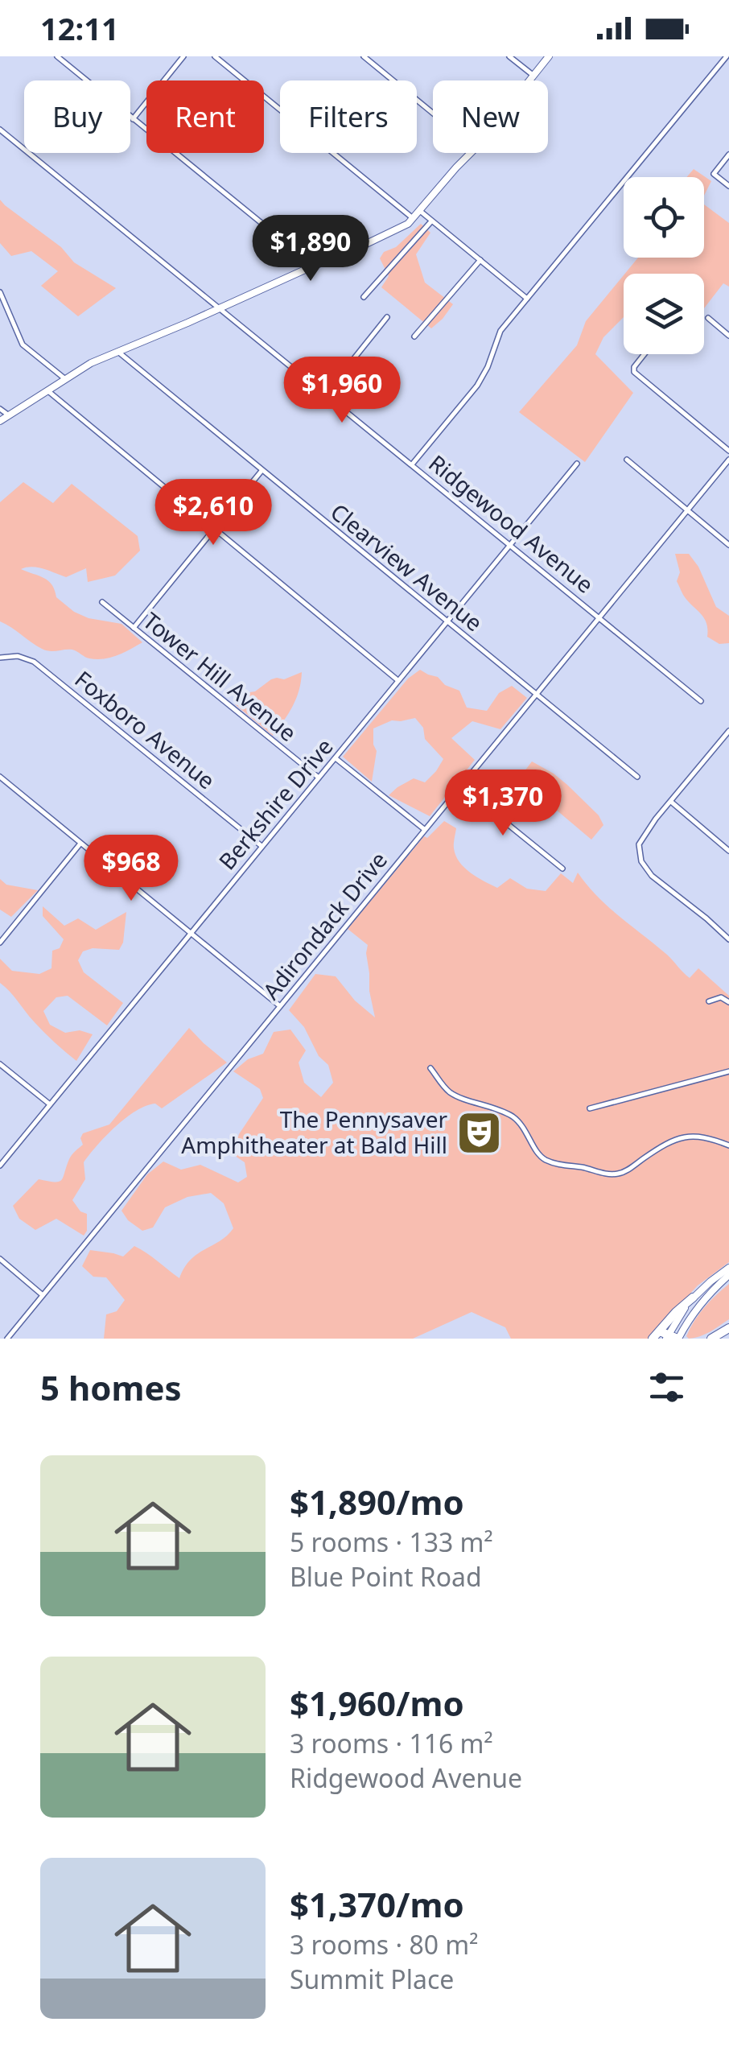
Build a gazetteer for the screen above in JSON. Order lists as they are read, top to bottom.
{
  "streets": {
    "street": [
      "Ridgewood Avenue",
      "Clearview Avenue",
      "Tower Hill Avenue",
      "Foxboro Avenue",
      "Berkshire Drive",
      "Adirondack Drive"
    ]
  },
  "crossings": [
    ["Ridgewood Avenue", "Berkshire Drive"],
    ["Ridgewood Avenue", "Adirondack Drive"],
    ["Clearview Avenue", "Berkshire Drive"],
    ["Clearview Avenue", "Adirondack Drive"],
    ["Tower Hill Avenue", "Berkshire Drive"],
    ["Foxboro Avenue", "Berkshire Drive"]
  ],
  "places": {
    "theatre": ["The Pennysaver Amphitheater at Bald Hill"]
  },
  "page": {
    "status": "12:11",
    "chip": [
      "Buy",
      "Rent",
      "Filters",
      "New"
    ],
    "price": [
      "$1,890",
      "$1,960",
      "$2,610",
      "$1,370",
      "$968"
    ],
    "heading": "5 homes",
    "list": [
      {
        "name": "$1,890/mo",
        "note": "5 rooms · 133 m² · Blue Point Road"
      },
      {
        "name": "$1,960/mo",
        "note": "3 rooms · 116 m² · Ridgewood Avenue"
      },
      {
        "name": "$1,370/mo",
        "note": "3 rooms · 80 m² · Summit Place"
      }
    ]
  }
}
